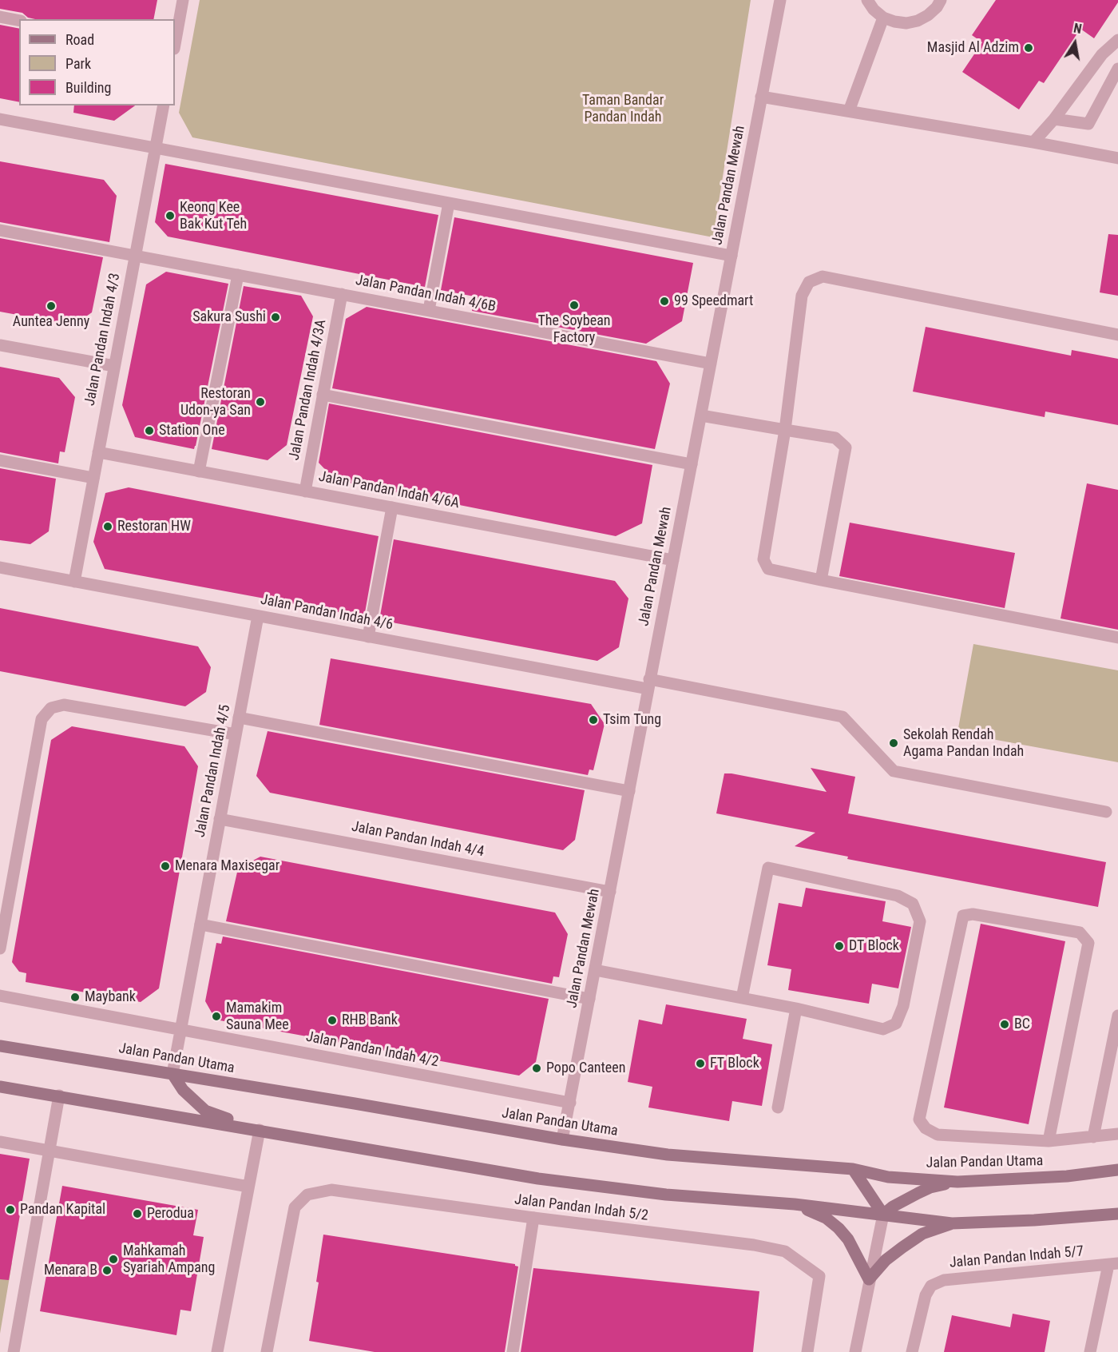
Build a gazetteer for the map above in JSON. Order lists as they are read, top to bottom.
{
  "streets": {
    "main road": ["Jalan Pandan Utama"],
    "street": [
      "Jalan Pandan Mewah",
      "Jalan Pandan Indah 4/6B",
      "Jalan Pandan Indah 4/3",
      "Jalan Pandan Indah 4/3A",
      "Jalan Pandan Indah 4/6A",
      "Jalan Pandan Indah 4/6",
      "Jalan Pandan Indah 4/5",
      "Jalan Pandan Indah 4/4",
      "Jalan Pandan Indah 4/2",
      "Jalan Pandan Indah 5/2",
      "Jalan Pandan Indah 5/7"
    ]
  },
  "crossings": [
    ["Jalan Pandan Mewah", "Jalan Pandan Indah 4/6B"],
    ["Jalan Pandan Mewah", "Jalan Pandan Indah 4/6A"],
    ["Jalan Pandan Mewah", "Jalan Pandan Indah 4/6"],
    ["Jalan Pandan Mewah", "Jalan Pandan Indah 4/4"],
    ["Jalan Pandan Mewah", "Jalan Pandan Indah 4/2"],
    ["Jalan Pandan Mewah", "Jalan Pandan Utama"],
    ["Jalan Pandan Indah 4/6B", "Jalan Pandan Indah 4/3"],
    ["Jalan Pandan Indah 4/6B", "Jalan Pandan Indah 4/3A"],
    ["Jalan Pandan Indah 4/3", "Jalan Pandan Indah 4/6A"],
    ["Jalan Pandan Indah 4/3", "Jalan Pandan Indah 4/6"],
    ["Jalan Pandan Indah 4/3A", "Jalan Pandan Indah 4/6A"],
    ["Jalan Pandan Indah 4/6", "Jalan Pandan Indah 4/5"],
    ["Jalan Pandan Indah 4/5", "Jalan Pandan Indah 4/4"],
    ["Jalan Pandan Indah 4/5", "Jalan Pandan Indah 4/2"],
    ["Jalan Pandan Indah 4/5", "Jalan Pandan Utama"]
  ],
  "parks": ["Taman Bandar Pandan Indah"],
  "places": [
    "Masjid Al Adzim",
    "Keong Kee Bak Kut Teh",
    "99 Speedmart",
    "The Soybean Factory",
    "Auntea Jenny",
    "Sakura Sushi",
    "Restoran Udon-ya San",
    "Station One",
    "Restoran HW",
    "Tsim Tung",
    "Sekolah Rendah Agama Pandan Indah",
    "Menara Maxisegar",
    "DT Block",
    "Maybank",
    "Mamakim Sauna Mee",
    "RHB Bank",
    "BC",
    "FT Block",
    "Popo Canteen",
    "Pandan Kapital",
    "Perodua",
    "Mahkamah Syariah Ampang",
    "Menara B"
  ],
  "legend": ["Road", "Park", "Building"],
  "north": "top"
}
